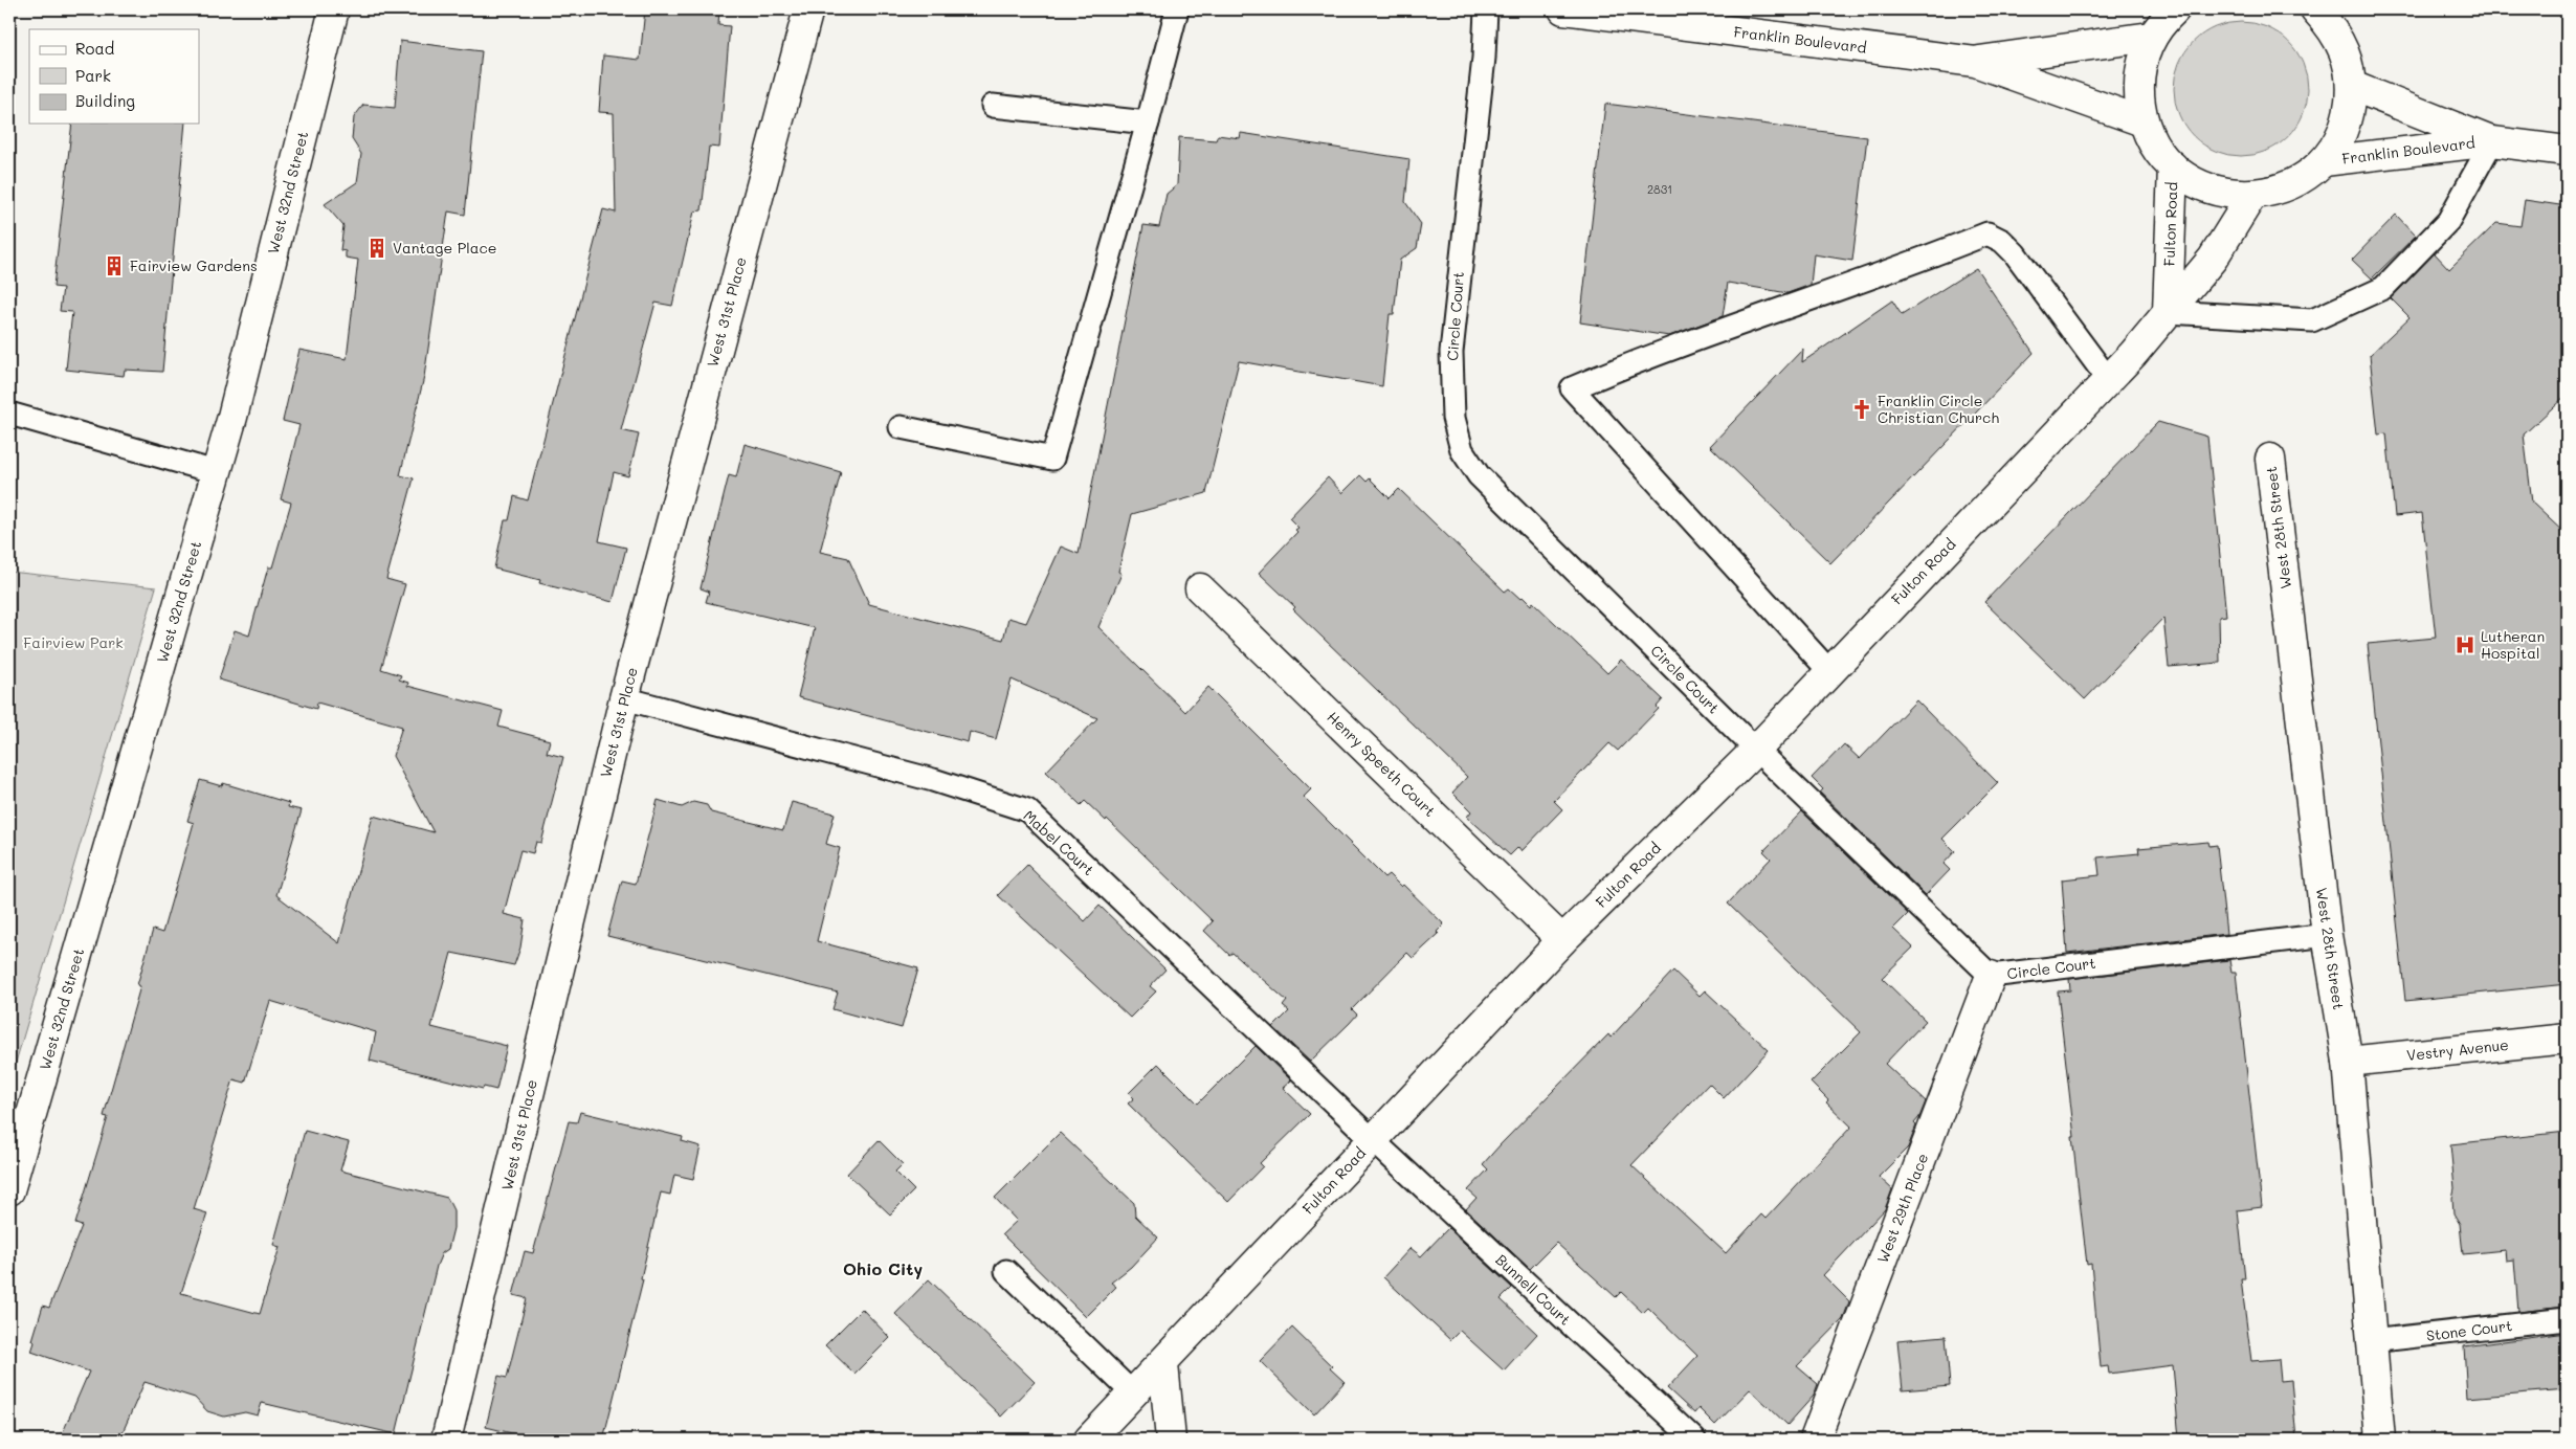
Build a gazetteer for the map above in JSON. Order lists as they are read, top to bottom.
{
  "streets": {
    "street": [
      "Franklin Boulevard",
      "West 32nd Street",
      "Fulton Road",
      "West 31st Place",
      "West 28th Street",
      "Henry Speeth Court",
      "Vestry Avenue",
      "West 29th Place"
    ],
    "lane": [
      "Circle Court",
      "Mabel Court",
      "Bunnell Court",
      "Stone Court"
    ]
  },
  "crossings": [
    ["Fulton Road", "Circle Court"],
    ["Fulton Road", "Henry Speeth Court"],
    ["Fulton Road", "Mabel Court"],
    ["Fulton Road", "Bunnell Court"],
    ["West 31st Place", "Mabel Court"],
    ["Circle Court", "West 28th Street"],
    ["Circle Court", "West 29th Place"],
    ["West 28th Street", "Vestry Avenue"],
    ["West 28th Street", "Stone Court"],
    ["Mabel Court", "Bunnell Court"]
  ],
  "districts": ["Ohio City"],
  "parks": ["Fairview Park"],
  "places": {
    "building": ["Vantage Place", "Fairview Gardens"],
    "church": ["Franklin Circle Christian Church"],
    "hospital": ["Lutheran Hospital"]
  },
  "house_numbers": ["2831"],
  "legend": ["Road", "Park", "Building"]
}
